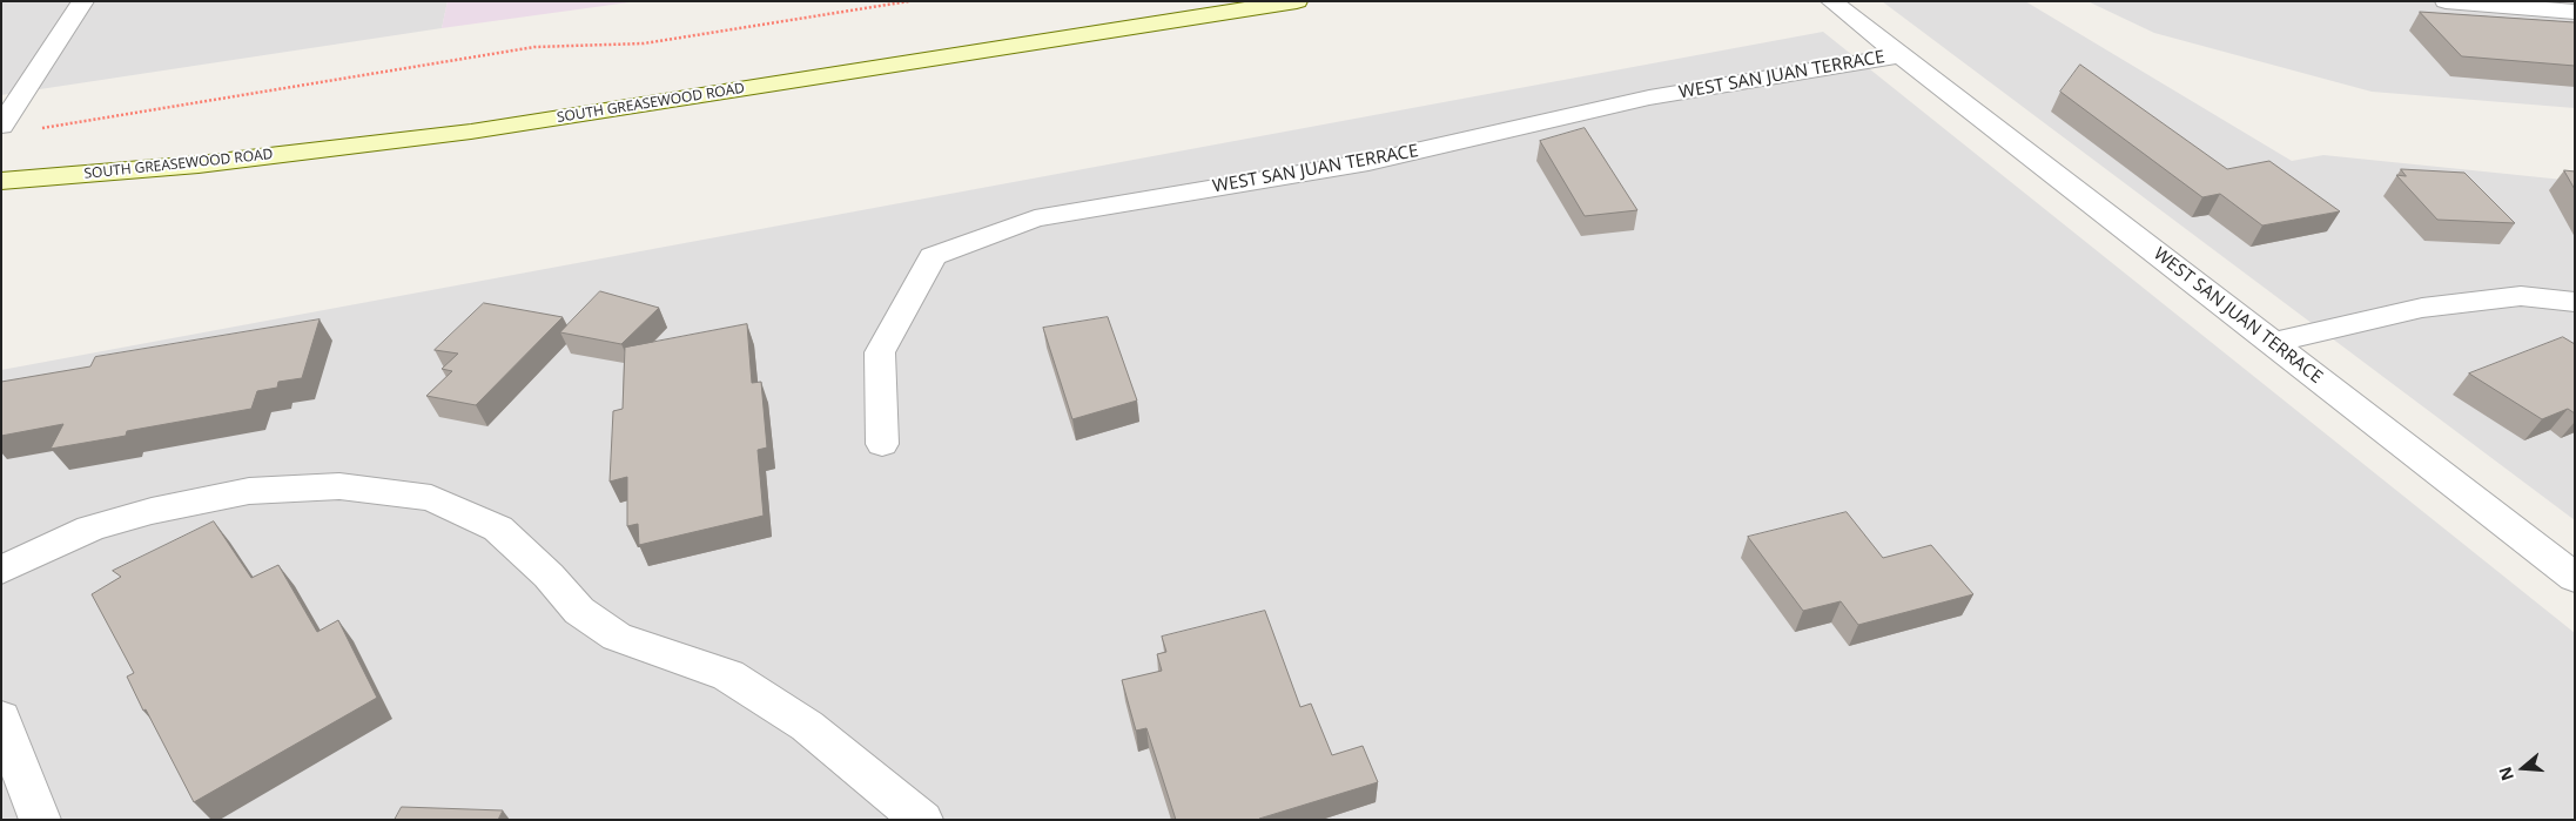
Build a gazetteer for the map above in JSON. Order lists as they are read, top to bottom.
{
  "streets": {
    "street": ["WEST SAN JUAN TERRACE", "SOUTH GREASEWOOD ROAD"]
  },
  "north": "left"
}
